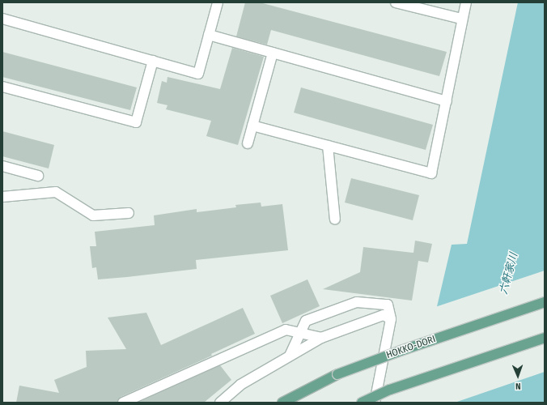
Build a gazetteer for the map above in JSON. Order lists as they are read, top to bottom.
{
  "streets": {
    "main road": ["HOKKO-DORI"]
  },
  "water": ["六軒家川"],
  "north": "bottom"
}
